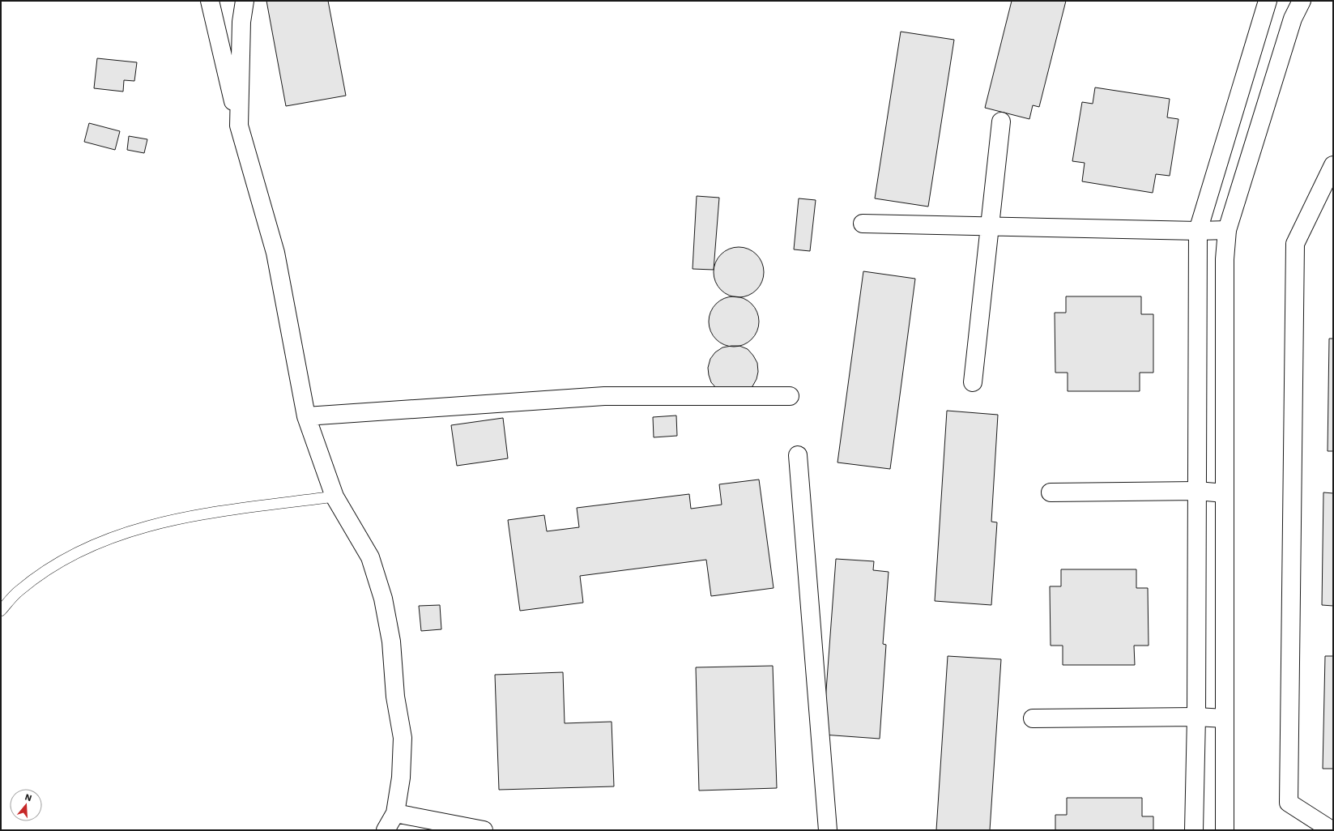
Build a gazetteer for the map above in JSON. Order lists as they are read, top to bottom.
{
  "north": "top"
}
